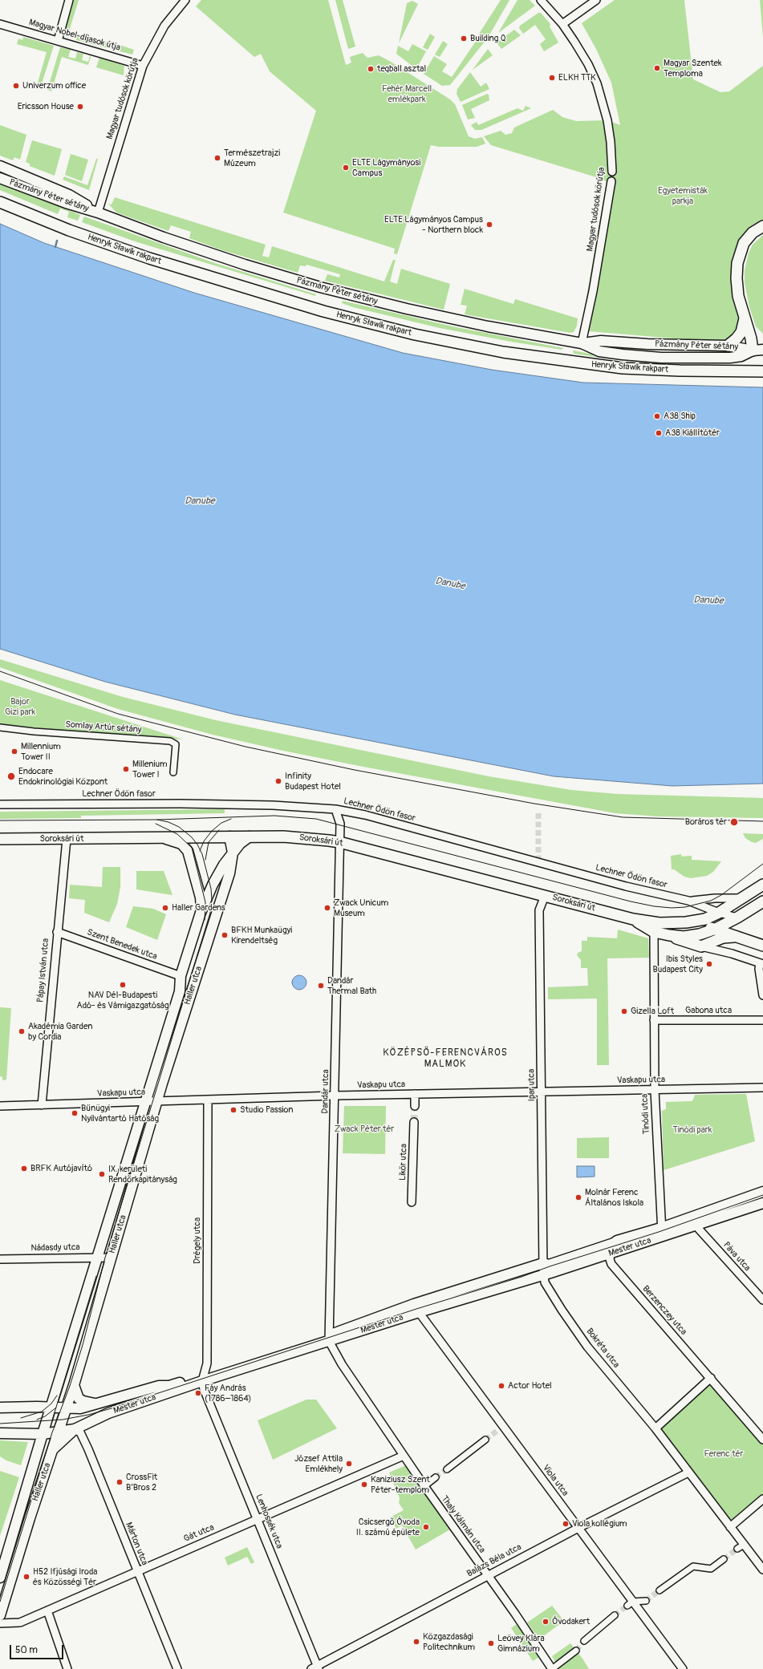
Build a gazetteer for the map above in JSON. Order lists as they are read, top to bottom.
{
  "streets": {
    "main road": ["Henryk Sławik rakpart", "Soroksári út"],
    "street": [
      "Magyar Nobel-díjasok útja",
      "Magyar tudósok körútja",
      "Pázmány Péter sétány",
      "Somlay Artúr sétány",
      "Lechner Ödön fasor",
      "Szent Benedek utca",
      "Pápay István utca",
      "Haller utca",
      "Gabona utca",
      "Vaskapu utca",
      "Ipar utca",
      "Dandár utca",
      "Tinódi utca",
      "Likőr utca",
      "Drégely utca",
      "Mester utca",
      "Nádasdy utca",
      "Páva utca",
      "Berzenczey utca",
      "Bokréta utca",
      "Viola utca",
      "Lenhossék utca",
      "Thaly Kálmán utca",
      "Gát utca",
      "Márton utca",
      "Balázs Béla utca"
    ]
  },
  "crossings": [
    ["Magyar Nobel-díjasok útja", "Magyar tudósok körútja"],
    ["Magyar tudósok körútja", "Pázmány Péter sétány"],
    ["Lechner Ödön fasor", "Dandár utca"],
    ["Soroksári út", "Pápay István utca"],
    ["Soroksári út", "Haller utca"],
    ["Soroksári út", "Ipar utca"],
    ["Soroksári út", "Dandár utca"],
    ["Soroksári út", "Tinódi utca"],
    ["Szent Benedek utca", "Pápay István utca"],
    ["Szent Benedek utca", "Haller utca"],
    ["Pápay István utca", "Vaskapu utca"],
    ["Haller utca", "Vaskapu utca"],
    ["Haller utca", "Mester utca"],
    ["Haller utca", "Nádasdy utca"],
    ["Gabona utca", "Tinódi utca"],
    ["Vaskapu utca", "Ipar utca"],
    ["Vaskapu utca", "Dandár utca"],
    ["Vaskapu utca", "Tinódi utca"],
    ["Vaskapu utca", "Drégely utca"],
    ["Ipar utca", "Mester utca"],
    ["Ipar utca", "Bokréta utca"],
    ["Dandár utca", "Mester utca"],
    ["Dandár utca", "Thaly Kálmán utca"],
    ["Tinódi utca", "Mester utca"],
    ["Drégely utca", "Mester utca"],
    ["Drégely utca", "Lenhossék utca"],
    ["Mester utca", "Páva utca"],
    ["Mester utca", "Berzenczey utca"],
    ["Mester utca", "Bokréta utca"],
    ["Mester utca", "Viola utca"],
    ["Mester utca", "Lenhossék utca"],
    ["Mester utca", "Thaly Kálmán utca"],
    ["Mester utca", "Márton utca"],
    ["Viola utca", "Balázs Béla utca"],
    ["Lenhossék utca", "Gát utca"],
    ["Lenhossék utca", "Balázs Béla utca"],
    ["Thaly Kálmán utca", "Gát utca"],
    ["Thaly Kálmán utca", "Balázs Béla utca"],
    ["Gát utca", "Márton utca"]
  ],
  "districts": ["KÖZÉPSŐ-FERENCVÁROS MALMOK"],
  "water": ["Danube"],
  "parks": [
    "Fehér Marcell emlékpark",
    "Egyetemisták parkja",
    "Bajor Gizi park",
    "Zwack Péter tér",
    "Tinódi park",
    "Ferenc tér"
  ],
  "places": [
    "Building Q",
    "Magyar Szentek Temploma",
    "teqball asztal",
    "ELKH TTK",
    "Univerzum office",
    "Ericsson House",
    "Természetrajzi Múzeum",
    "ELTE Lágymányosi Campus",
    "ELTE Lágymányos Campus - Northern block",
    "A38 Ship",
    "A38 Kiállítótér",
    "Millennium Tower II",
    "Millenium Tower I",
    "Endocare Endokrinológiai Központ",
    "Infinity Budapest Hotel",
    "Boráros tér",
    "Haller Gardens",
    "Zwack Unicum Museum",
    "BFKH Munkaügyi Kirendeltség",
    "Ibis Styles Budapest City",
    "NAV Dél-Budapesti Adó- és Vámigazgatóság",
    "Dandár Thermal Bath",
    "Gizella Loft",
    "Akadémia Garden by Cordia",
    "Studio Passion",
    "Bűnügyi Nyilvántartó Hatóság",
    "BRFK Autójavító",
    "IX. kerületi Rendőrkapitányság",
    "Molnár Ferenc Általános Iskola",
    "Actor Hotel",
    "Fáy András (1786–1864)",
    "József Attila Emlékhely",
    "CrossFit B’Bros 2",
    "Kaniziusz Szent Péter-templom",
    "Viola kollégium",
    "Csicsergő Óvoda II. számú épülete",
    "H52 Ifjúsági Iroda és Közösségi Tér",
    "Óvodakert",
    "Közgazdasági Politechnikum",
    "Leövey Klára Gimnázium"
  ],
  "scale_bar": "50 m"
}
